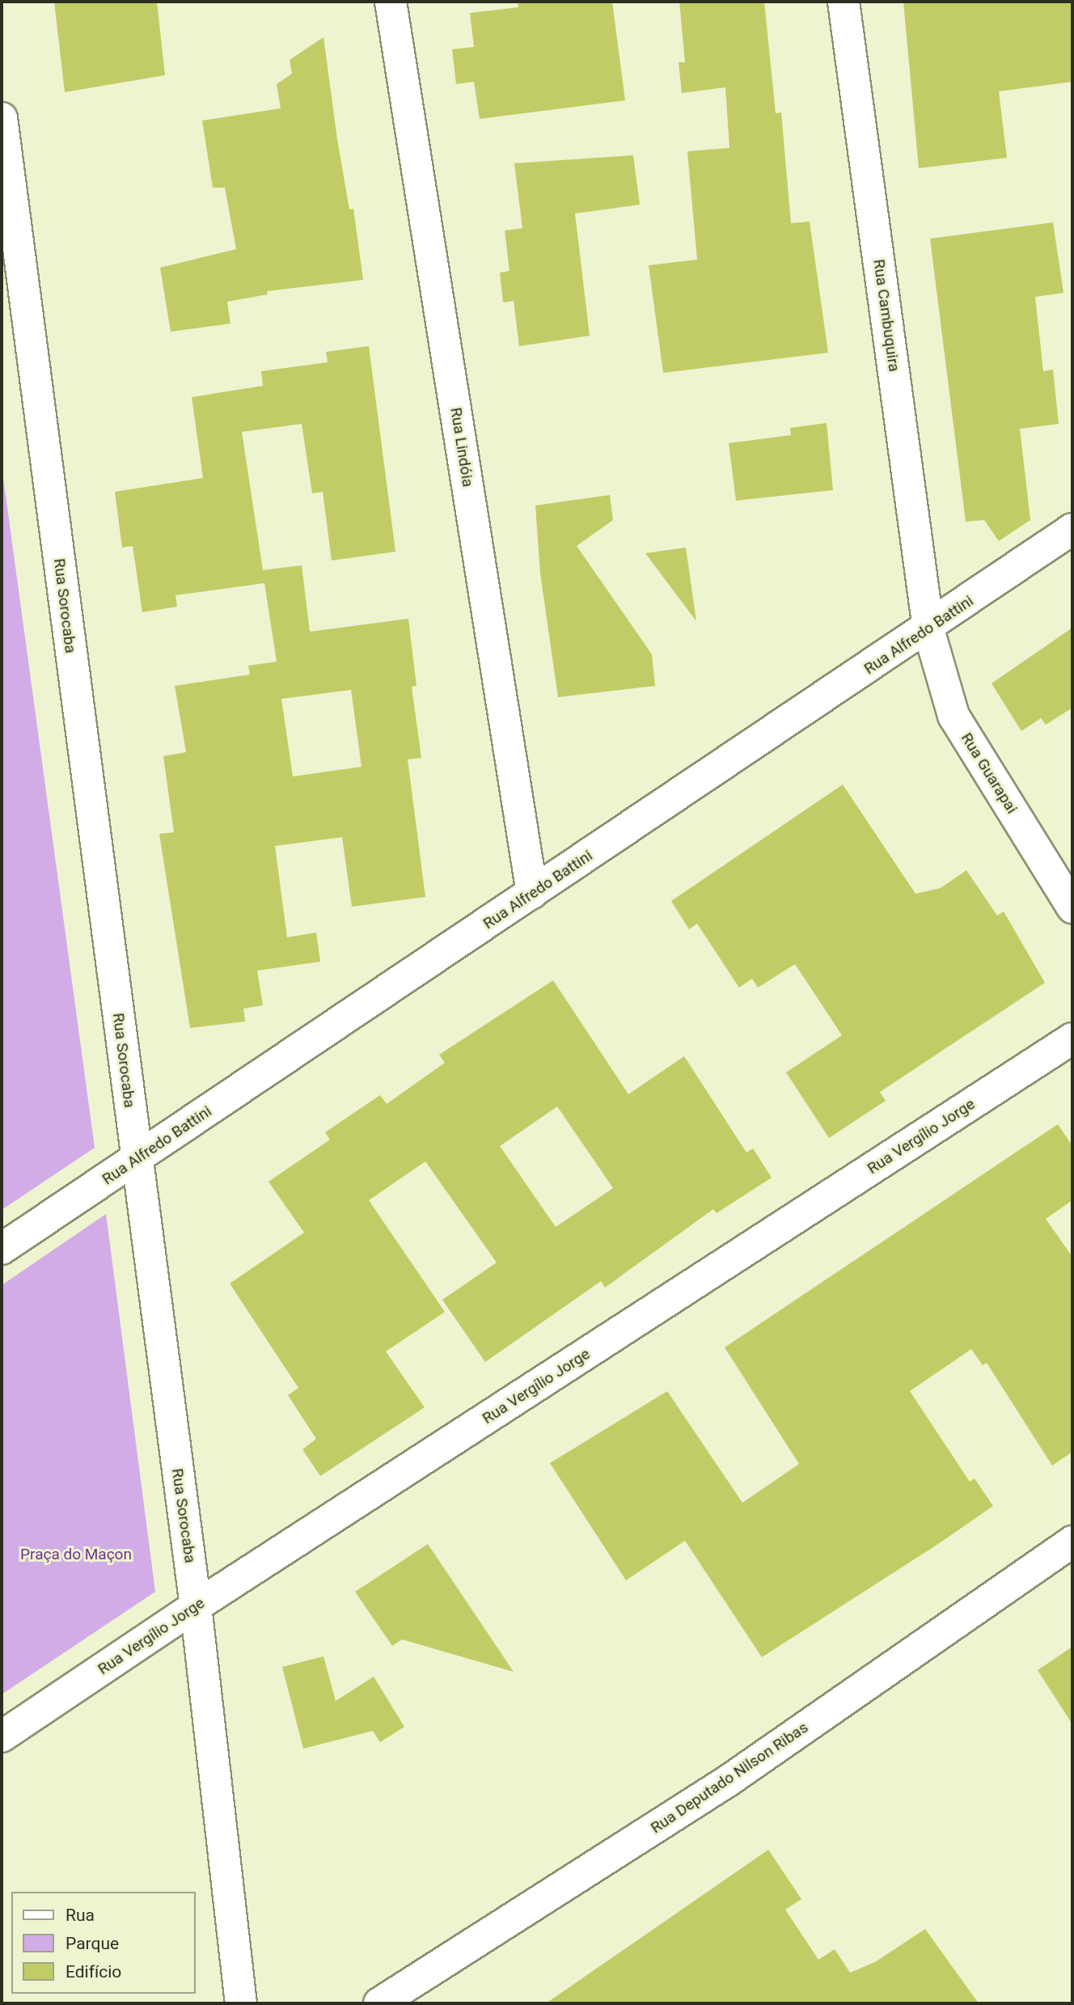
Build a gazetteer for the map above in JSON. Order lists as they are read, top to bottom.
{
  "streets": {
    "street": [
      "Rua Cambuquira",
      "Rua Lindóia",
      "Rua Sorocaba",
      "Rua Alfredo Battini",
      "Rua Guarapai",
      "Rua Vergílio Jorge",
      "Rua Deputado Nilson Ribas"
    ]
  },
  "crossings": [
    ["Rua Cambuquira", "Rua Alfredo Battini"],
    ["Rua Cambuquira", "Rua Guarapai"],
    ["Rua Lindóia", "Rua Alfredo Battini"],
    ["Rua Sorocaba", "Rua Alfredo Battini"],
    ["Rua Sorocaba", "Rua Vergílio Jorge"],
    ["Rua Alfredo Battini", "Rua Guarapai"]
  ],
  "parks": ["Praça do Maçon"],
  "legend": ["Rua", "Parque", "Edifício"]
}
